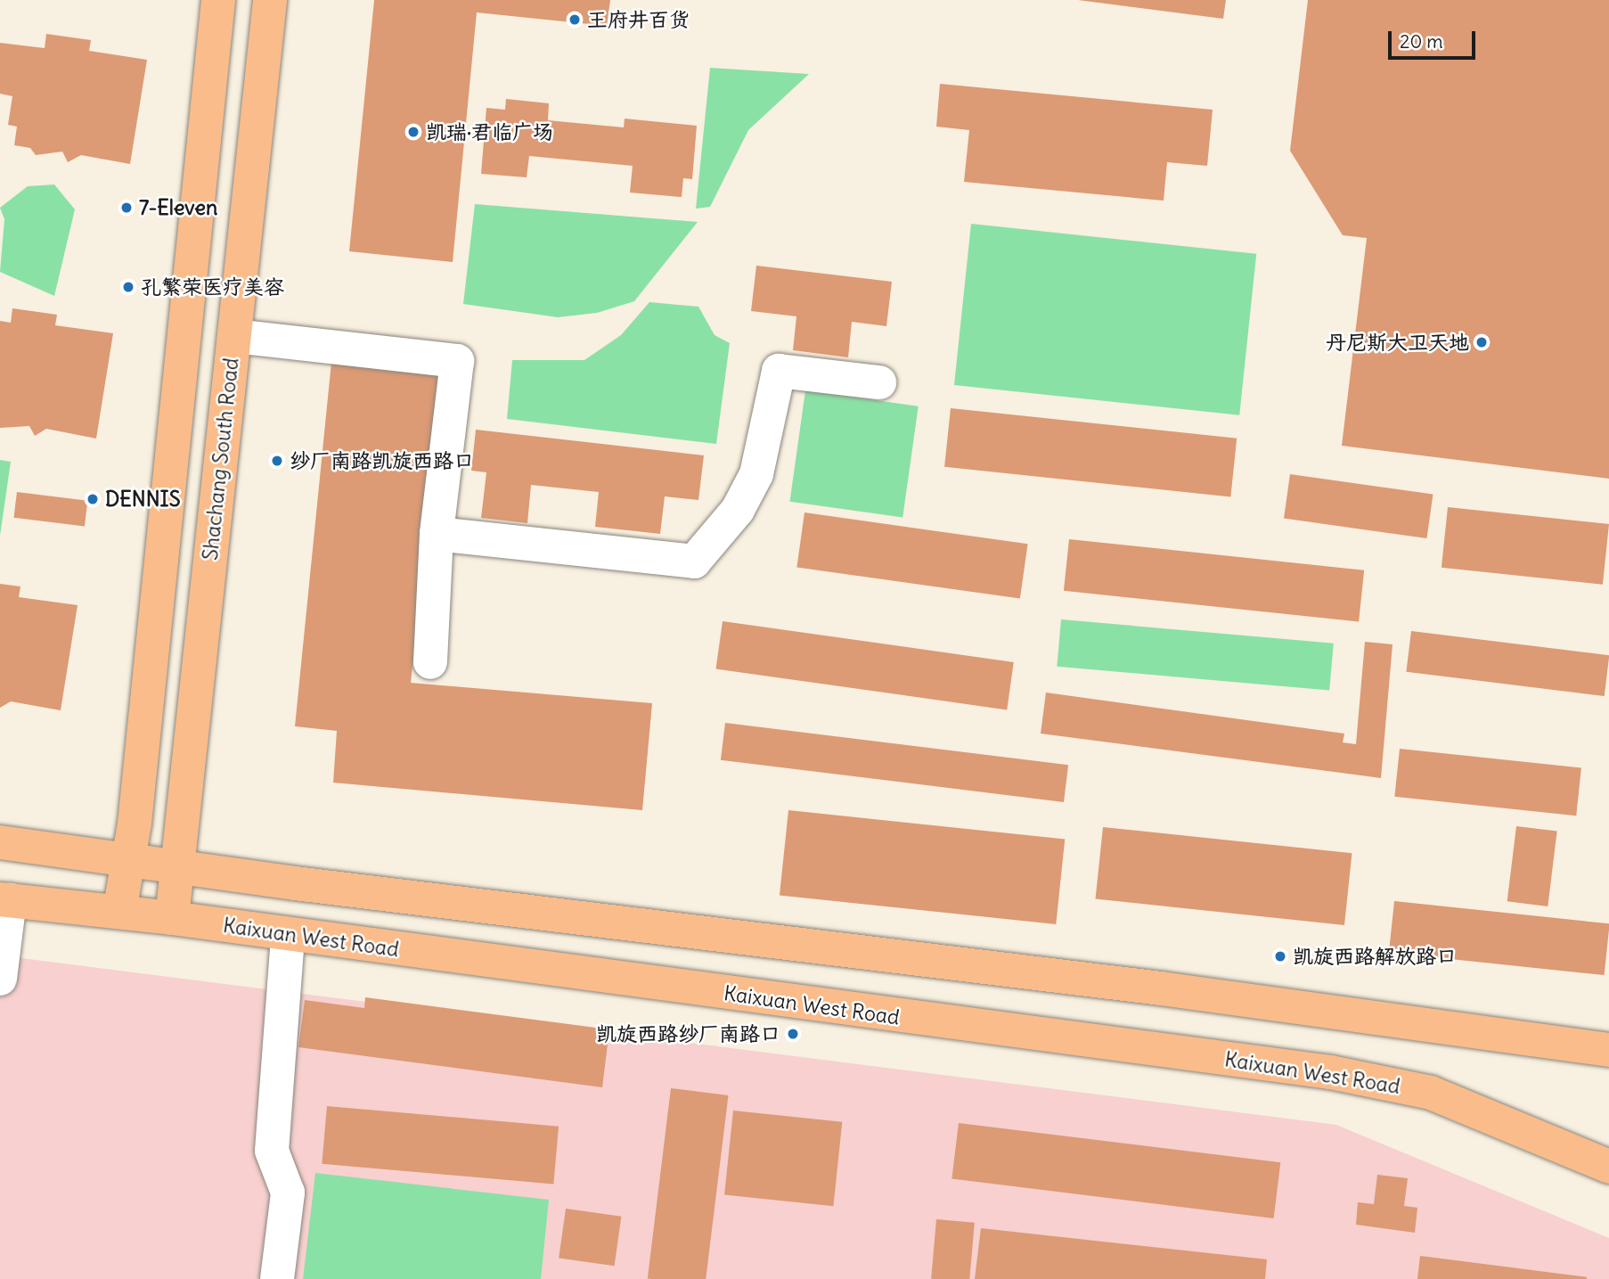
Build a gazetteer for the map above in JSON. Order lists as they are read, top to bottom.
{
  "streets": {
    "main road": ["Shachang South Road", "Kaixuan West Road"]
  },
  "crossings": [
    ["Shachang South Road", "Kaixuan West Road"]
  ],
  "places": [
    "王府井百货",
    "凯瑞·君临广场",
    "7-Eleven",
    "孔繁荣医疗美容",
    "丹尼斯大卫天地",
    "纱厂南路凯旋西路口",
    "DENNIS",
    "凯旋西路解放路口",
    "凯旋西路纱厂南路口"
  ],
  "scale_bar": "20 m"
}
